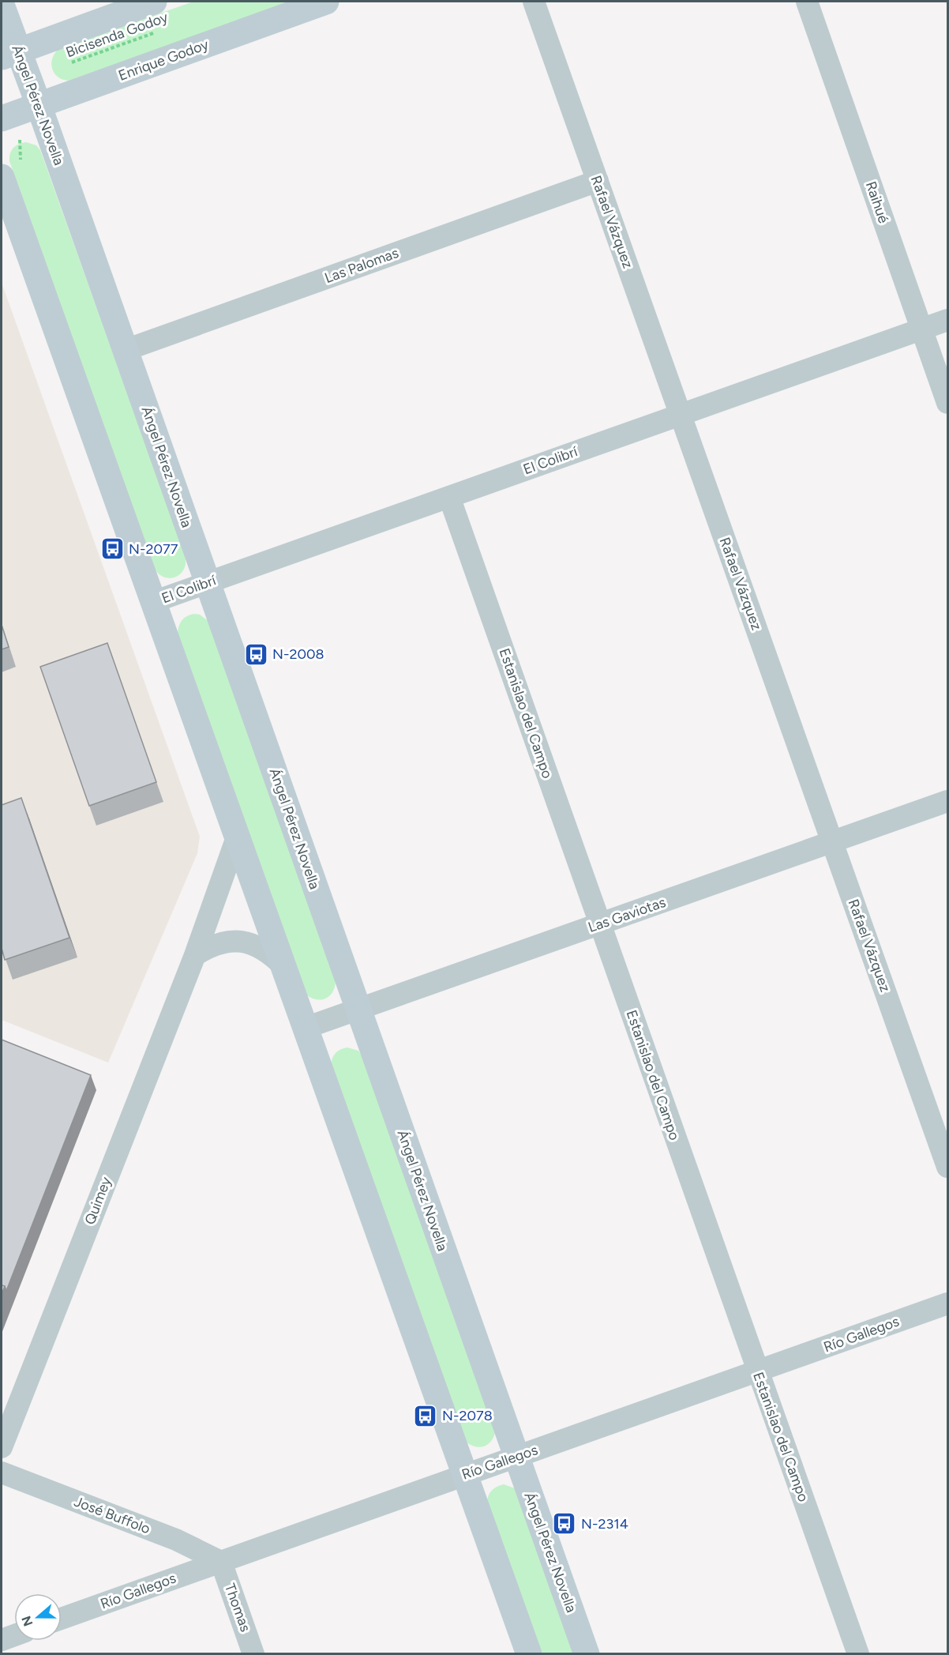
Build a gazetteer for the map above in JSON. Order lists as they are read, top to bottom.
{
  "streets": {
    "main road": ["Enrique Godoy", "Ángel Pérez Novella"],
    "street": [
      "Raihué",
      "Rafael Vázquez",
      "Las Palomas",
      "El Colibrí",
      "Estanislao del Campo",
      "Las Gaviotas",
      "Quimey",
      "Río Gallegos",
      "José Buffolo",
      "Thomas"
    ],
    "path": ["Bicisenda Godoy"]
  },
  "crossings": [
    ["Enrique Godoy", "Ángel Pérez Novella"],
    ["Ángel Pérez Novella", "Las Palomas"],
    ["Ángel Pérez Novella", "El Colibrí"],
    ["Ángel Pérez Novella", "Las Gaviotas"],
    ["Ángel Pérez Novella", "Río Gallegos"],
    ["Raihué", "El Colibrí"],
    ["Rafael Vázquez", "Las Palomas"],
    ["Rafael Vázquez", "El Colibrí"],
    ["Rafael Vázquez", "Las Gaviotas"],
    ["El Colibrí", "Estanislao del Campo"],
    ["Estanislao del Campo", "Las Gaviotas"],
    ["Estanislao del Campo", "Río Gallegos"],
    ["Río Gallegos", "José Buffolo"],
    ["Río Gallegos", "Thomas"],
    ["José Buffolo", "Thomas"]
  ],
  "places": {
    "bus stop": [
      "N-2077",
      "N-2008",
      "N-2078",
      "N-2314"
    ]
  },
  "north": "left"
}
